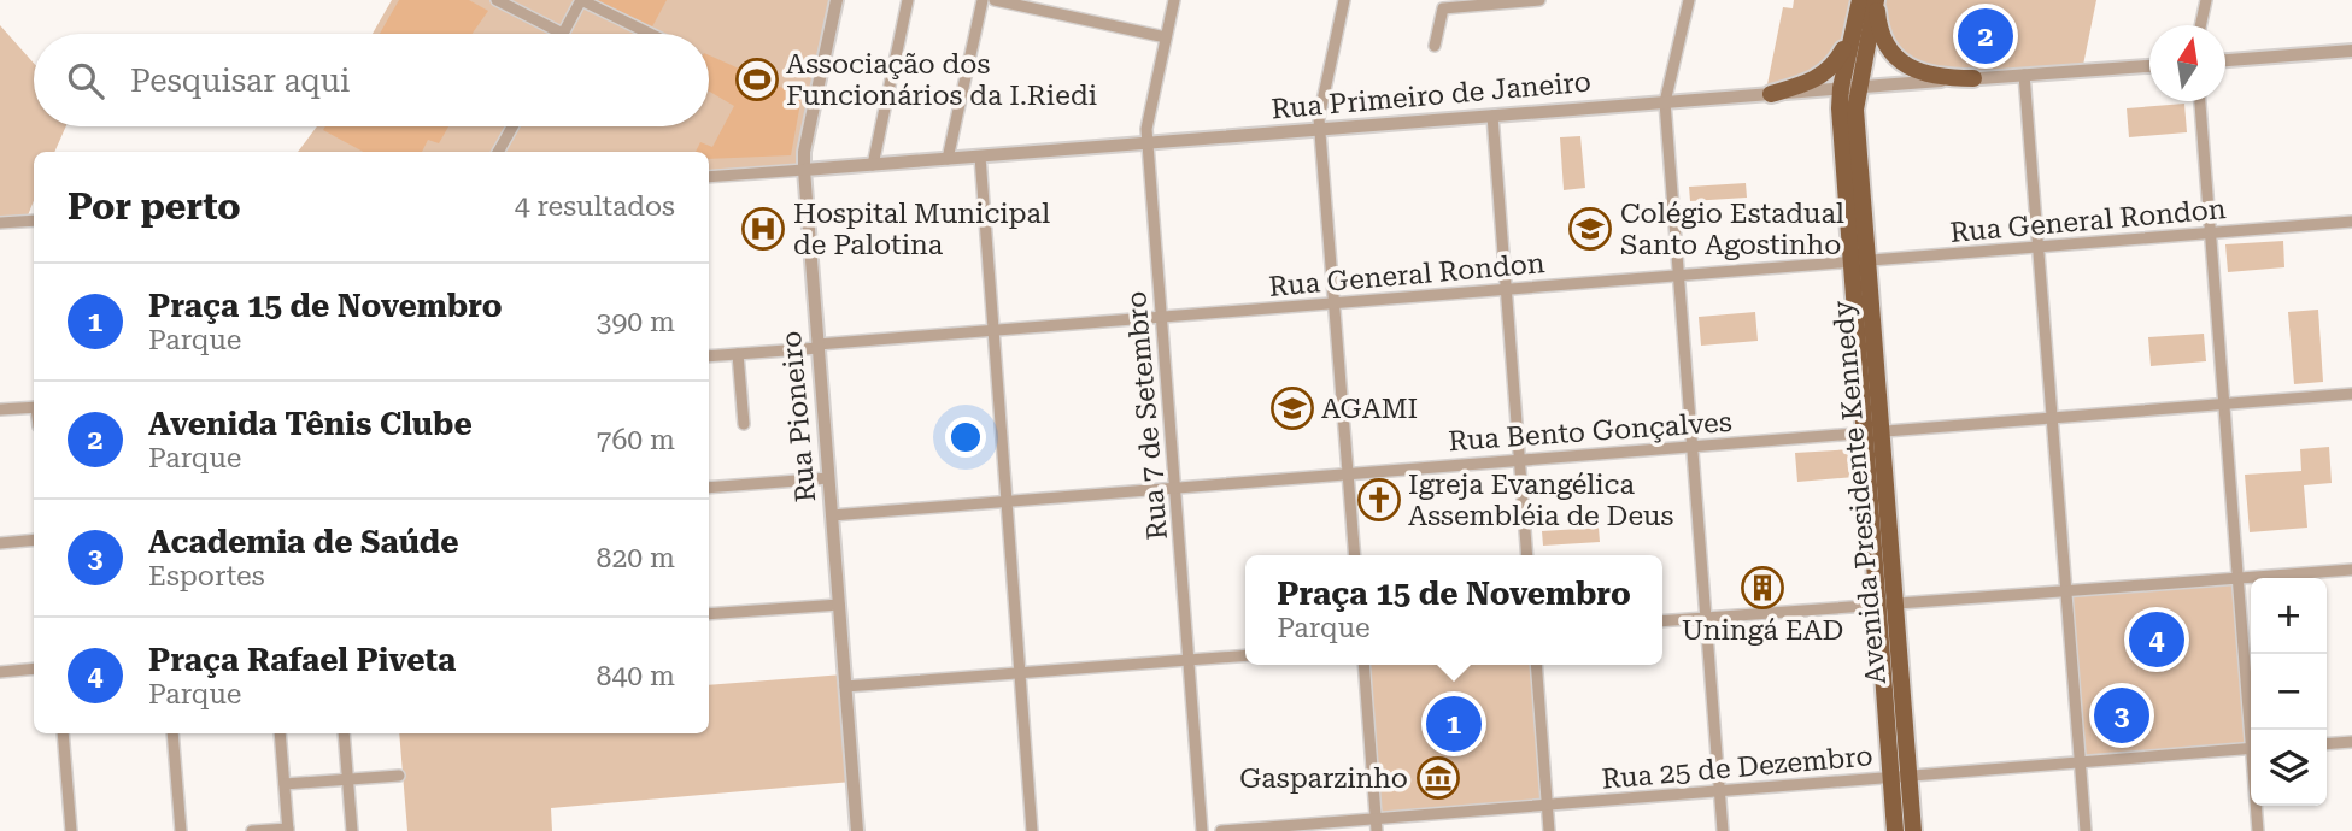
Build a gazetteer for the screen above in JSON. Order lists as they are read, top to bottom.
{
  "streets": {
    "main road": ["Avenida Presidente Kennedy"],
    "street": [
      "Rua Primeiro de Janeiro",
      "Rua General Rondon",
      "Rua 7 de Setembro",
      "Rua Pioneiro",
      "Rua Bento Gonçalves",
      "Rua 25 de Dezembro"
    ]
  },
  "crossings": [
    ["Rua Primeiro de Janeiro", "Rua 7 de Setembro"],
    ["Rua Primeiro de Janeiro", "Rua Pioneiro"],
    ["Rua Primeiro de Janeiro", "Avenida Presidente Kennedy"],
    ["Rua General Rondon", "Rua 7 de Setembro"],
    ["Rua General Rondon", "Rua Pioneiro"],
    ["Rua General Rondon", "Avenida Presidente Kennedy"],
    ["Rua 7 de Setembro", "Rua Bento Gonçalves"],
    ["Rua Pioneiro", "Rua Bento Gonçalves"],
    ["Rua Bento Gonçalves", "Avenida Presidente Kennedy"],
    ["Avenida Presidente Kennedy", "Rua 25 de Dezembro"]
  ],
  "places": {
    "sports": ["Associação dos Funcionários da I.Riedi"],
    "hospital": ["Hospital Municipal de Palotina"],
    "school or university": ["Colégio Estadual Santo Agostinho", "AGAMI"],
    "church": ["Igreja Evangélica Assembléia de Deus"],
    "building": ["Uningá EAD"],
    "museum": ["Gasparzinho"]
  },
  "north": "top",
  "page": {
    "pins": [
      "2",
      "4",
      "3",
      "1"
    ],
    "search": "Pesquisar aqui",
    "heading": ["Por perto", "4 resultados"],
    "list": [
      {
        "mark": "1",
        "name": "Praça 15 de Novembro",
        "note": "Parque",
        "value": "390 m"
      },
      {
        "mark": "2",
        "name": "Avenida Tênis Clube",
        "note": "Parque",
        "value": "760 m"
      },
      {
        "mark": "3",
        "name": "Academia de Saúde",
        "note": "Esportes",
        "value": "820 m"
      },
      {
        "mark": "4",
        "name": "Praça Rafael Piveta",
        "note": "Parque",
        "value": "840 m"
      }
    ],
    "popup": ["Praça 15 de Novembro", "Parque"],
    "map_buttons": ["+", "−"]
  }
}
